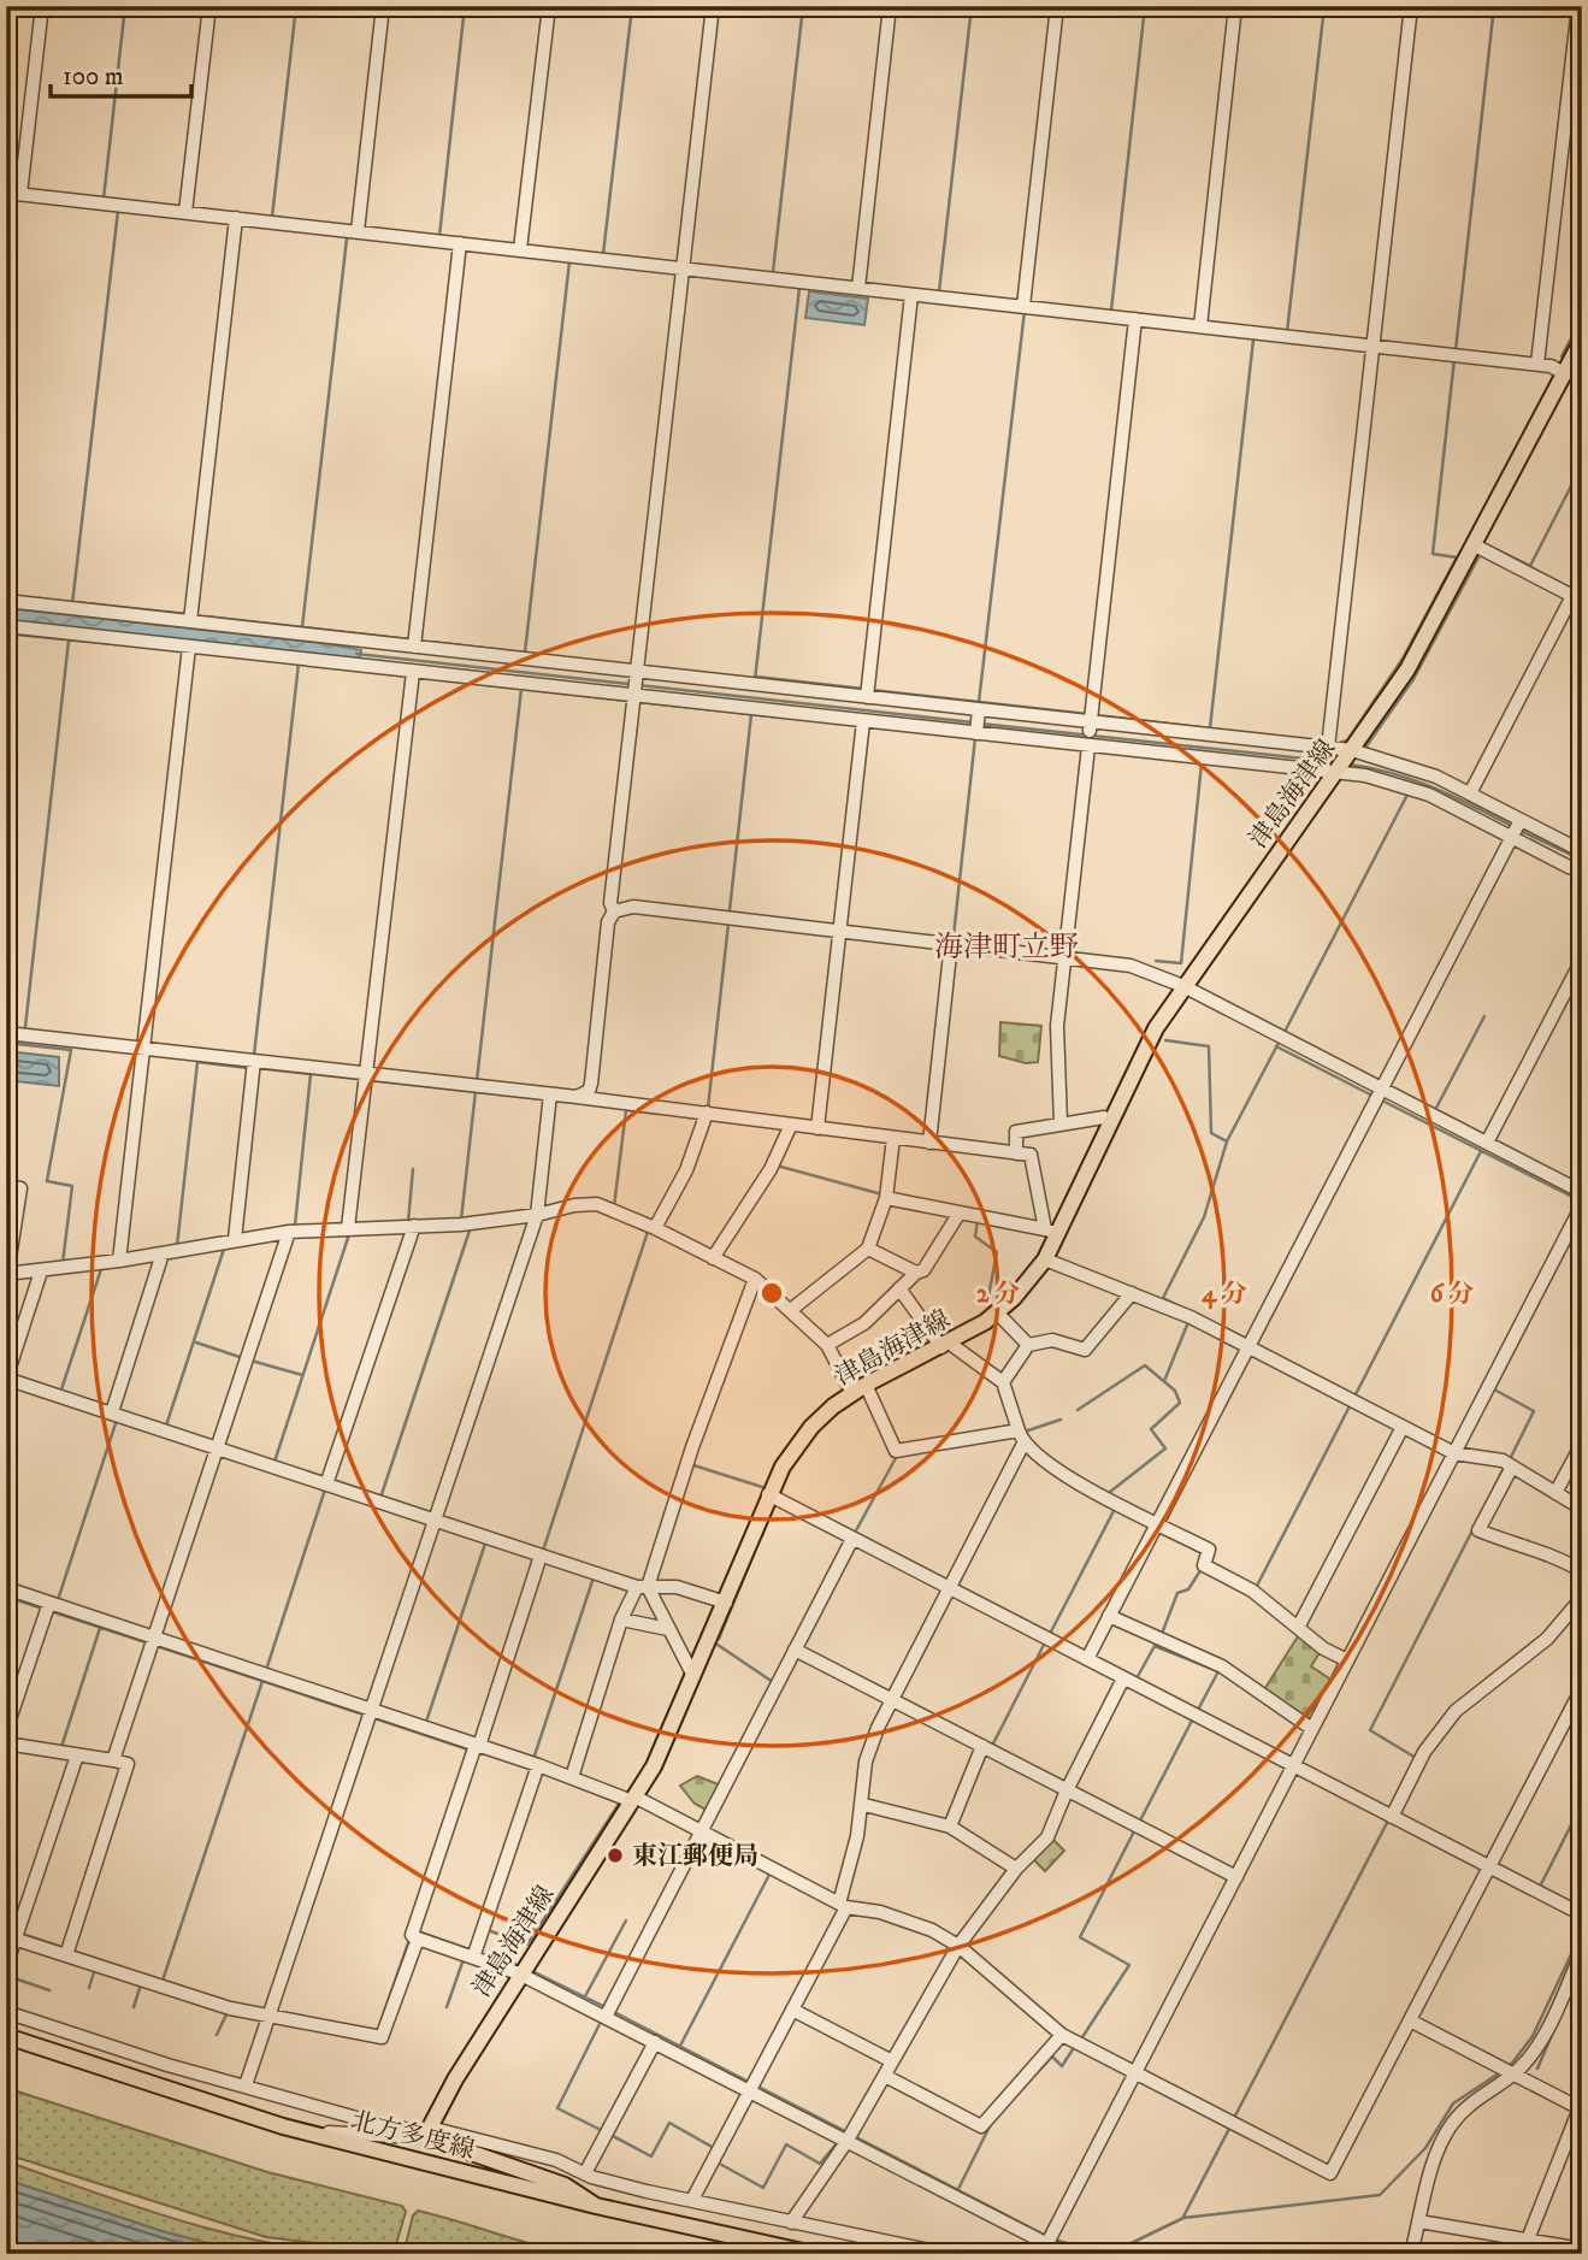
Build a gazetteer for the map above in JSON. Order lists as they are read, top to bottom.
{
  "streets": {
    "main road": ["津島海津線", "北方多度線"]
  },
  "districts": ["海津町立野"],
  "places": ["東江郵便局"],
  "scale_bar": "100 m",
  "rings": ["2 分", "4 分", "6 分"]
}
